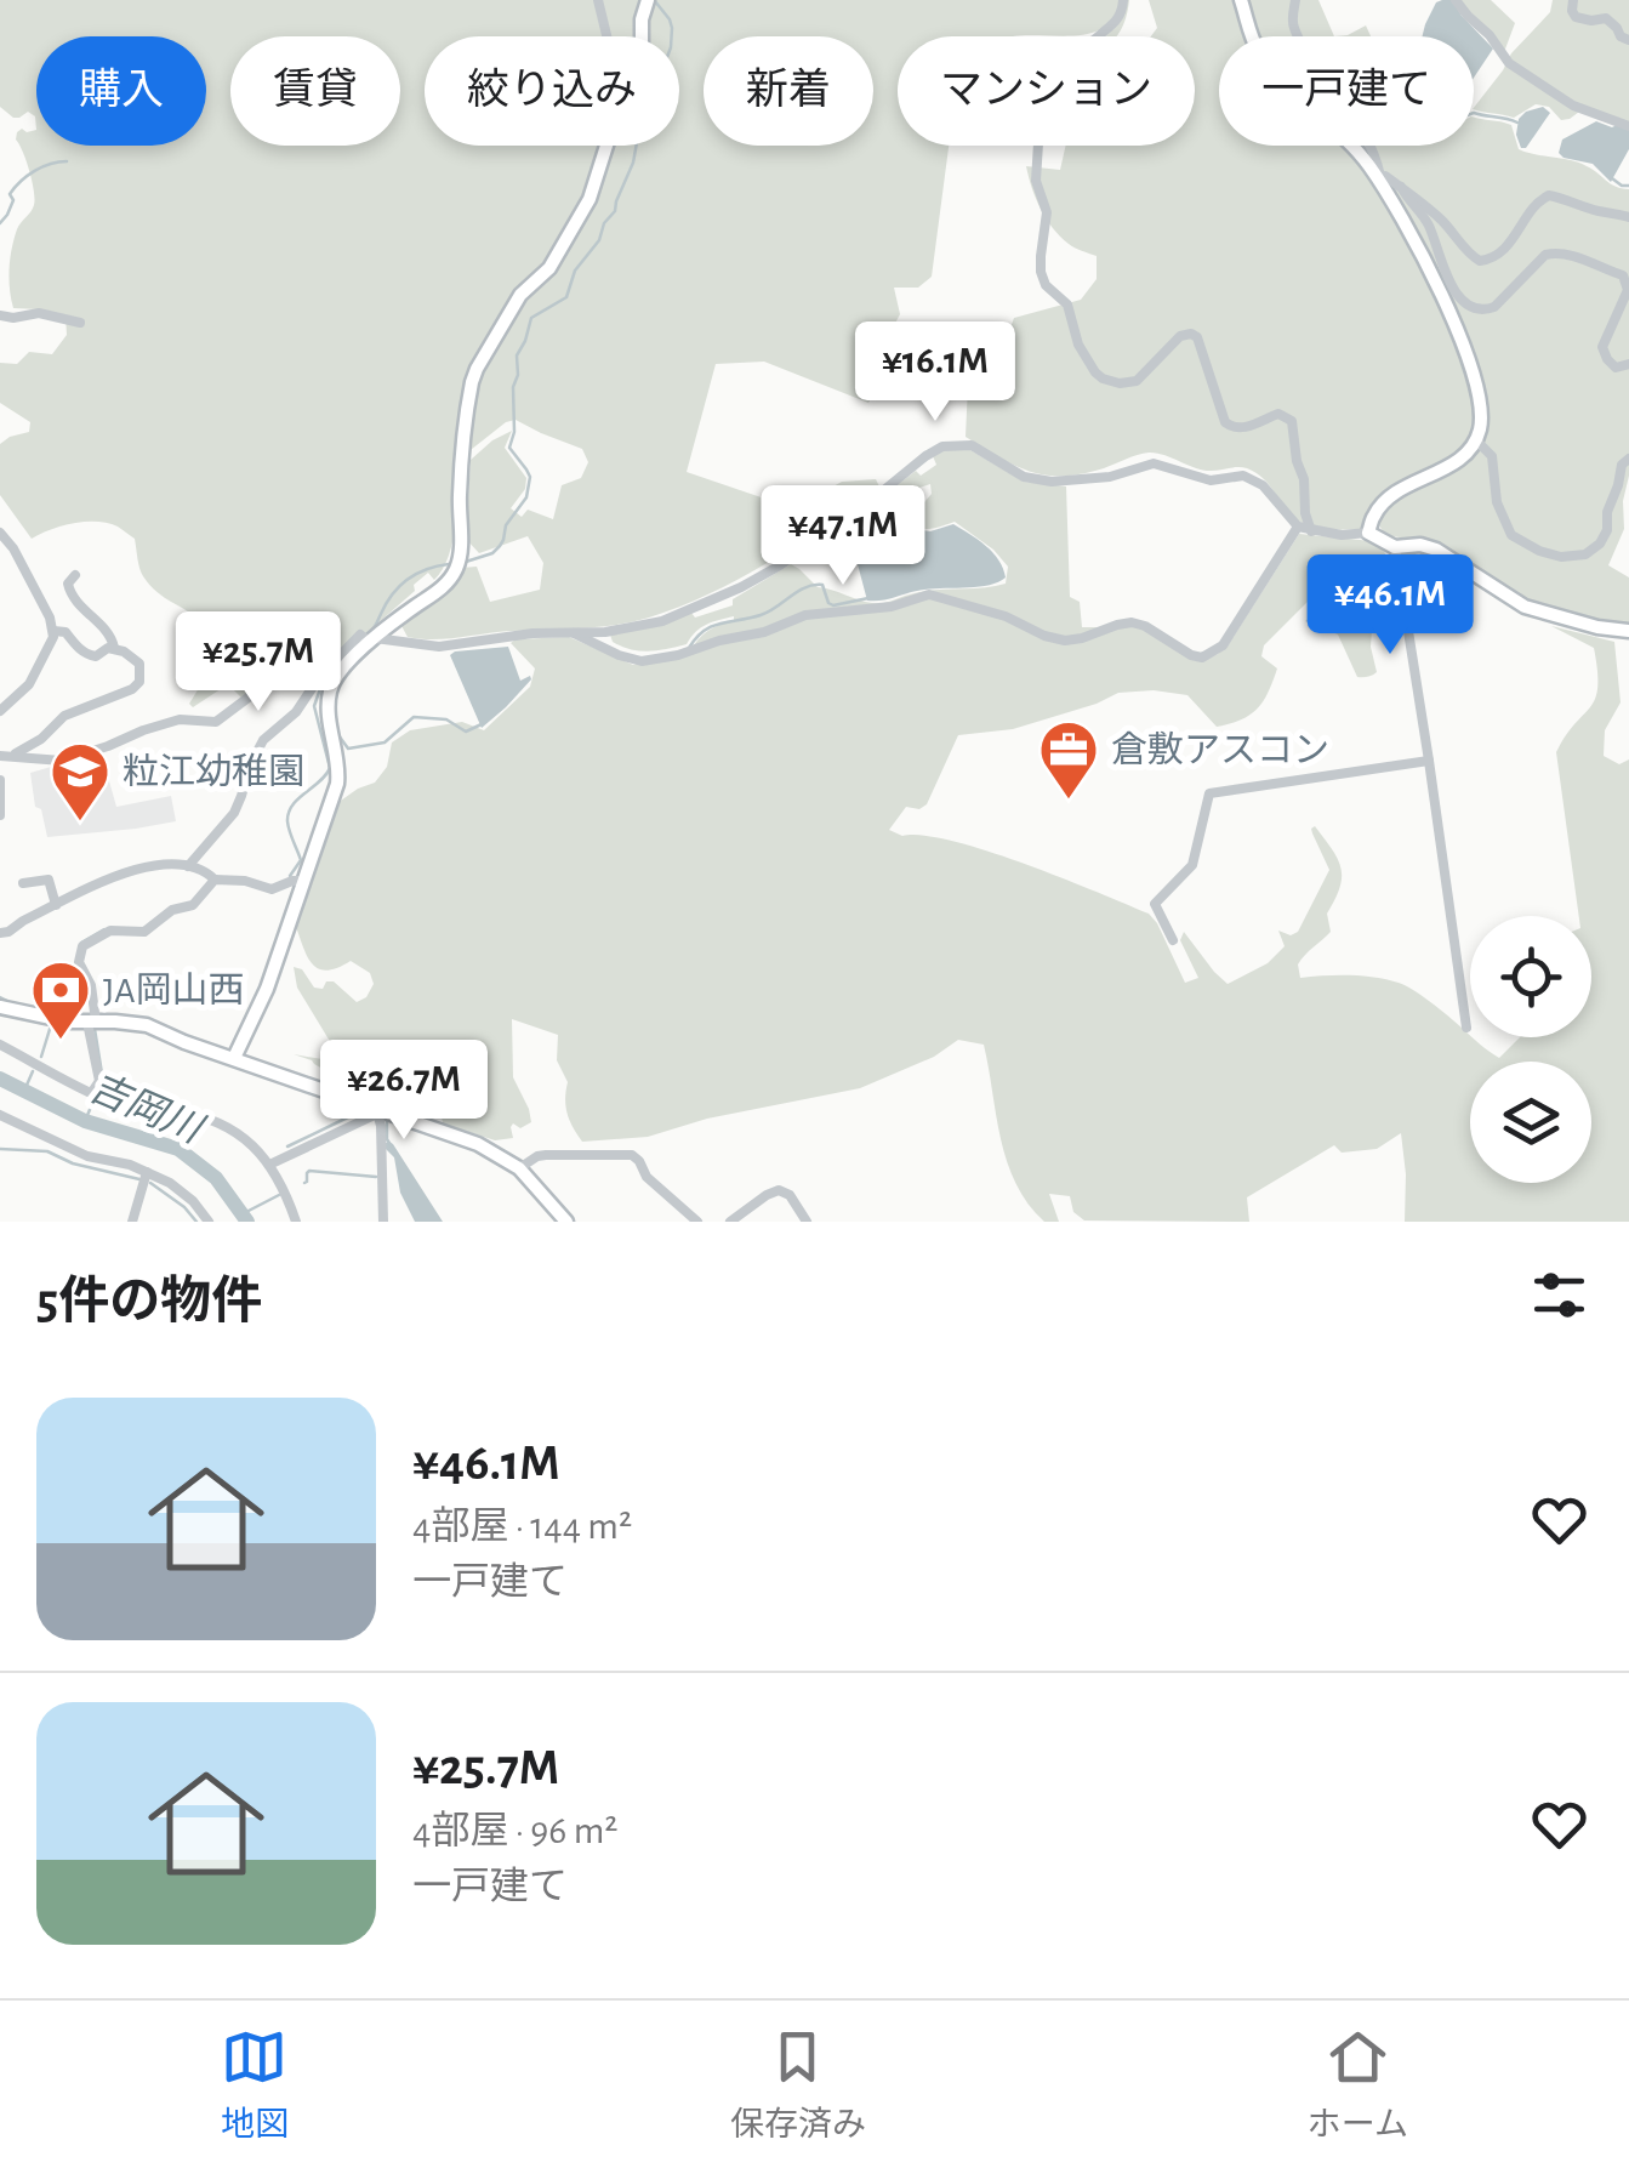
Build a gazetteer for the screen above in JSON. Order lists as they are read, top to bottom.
{
  "water": ["吉岡川"],
  "places": {
    "office": ["倉敷アスコン"],
    "school or university": ["粒江幼稚園"],
    "bank": ["JA岡山西"]
  },
  "page": {
    "chip": [
      "購入",
      "賃貸",
      "絞り込み",
      "新着",
      "マンション",
      "一戸建て"
    ],
    "price": [
      "¥16.1M",
      "¥47.1M",
      "¥46.1M",
      "¥25.7M",
      "¥26.7M"
    ],
    "heading": "5件の物件",
    "list": [
      {
        "name": "¥46.1M",
        "note": "4部屋 · 144 m² · 一戸建て"
      },
      {
        "name": "¥25.7M",
        "note": "4部屋 · 96 m² · 一戸建て"
      }
    ],
    "tabs": ["地図", "保存済み", "ホーム"]
  }
}
